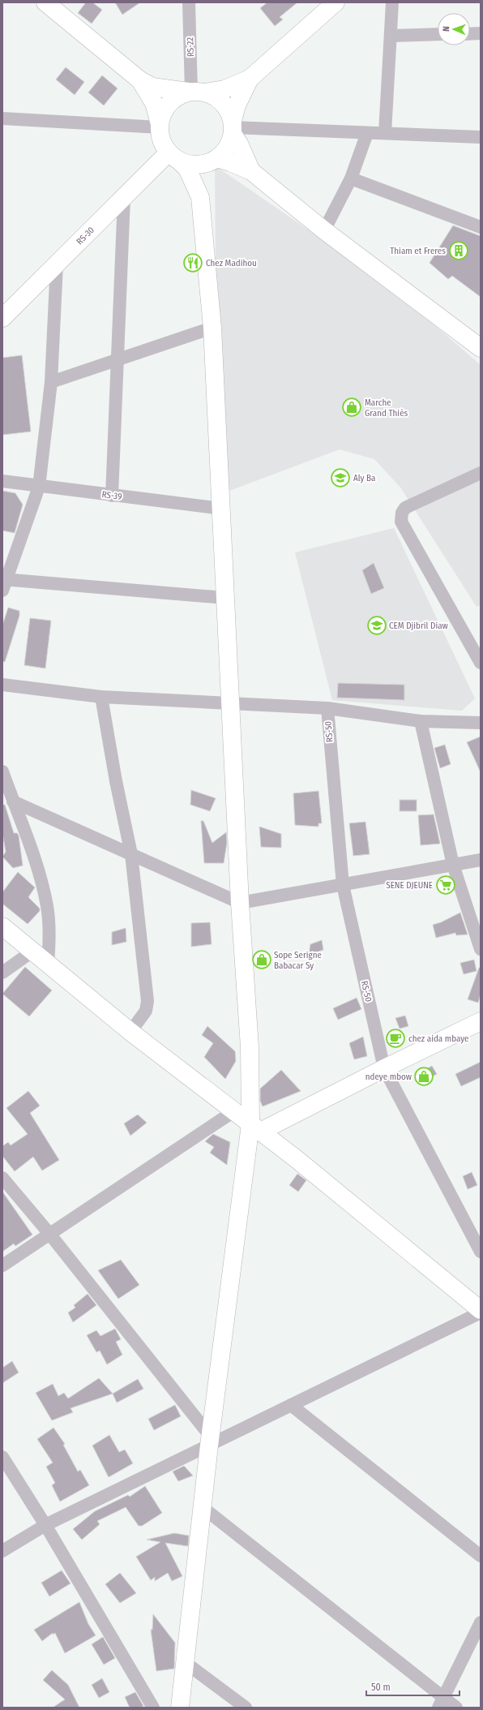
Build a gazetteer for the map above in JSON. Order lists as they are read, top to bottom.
{
  "streets": {
    "street": [
      "RS-22",
      "RS-30",
      "RS-39",
      "RS-50"
    ]
  },
  "crossings": [
    ["RS-22", "RS-30"]
  ],
  "places": {
    "building": ["Thiam et Freres"],
    "restaurant": ["Chez Madihou"],
    "shop": ["Marche Grand Thiès", "Sope Serigne Babacar Sy", "ndeye mbow"],
    "school or university": ["Aly Ba", "CEM Djibril Diaw"],
    "supermarket": ["SENE DJEUNE"],
    "cafe": ["chez aida mbaye"]
  },
  "scale_bar": "50 m",
  "north": "left"
}
